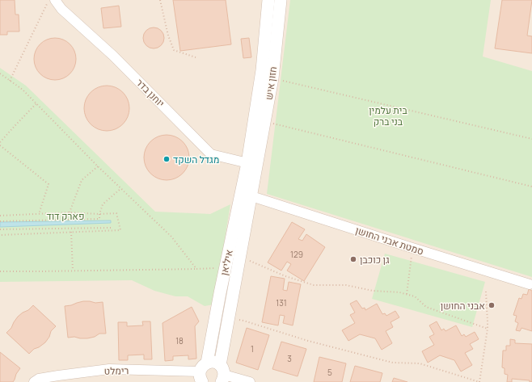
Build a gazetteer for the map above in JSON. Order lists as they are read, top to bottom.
{
  "streets": {
    "street": [
      "חזון איש",
      "יוחנן בדר",
      "סמטת אבני החושן",
      "איליאן",
      "רימלט"
    ]
  },
  "crossings": [
    ["חזון איש", "יוחנן בדר"],
    ["חזון איש", "איליאן"],
    ["יוחנן בדר", "איליאן"],
    ["סמטת אבני החושן", "איליאן"],
    ["איליאן", "רימלט"]
  ],
  "parks": ["בית עלמין בני ברק", "פארק דוד"],
  "places": ["מגדל השקד", "גן כוכבן", "אבני החושן"],
  "house_numbers": [
    "129",
    "131",
    "18",
    "1",
    "3",
    "5"
  ]
}
